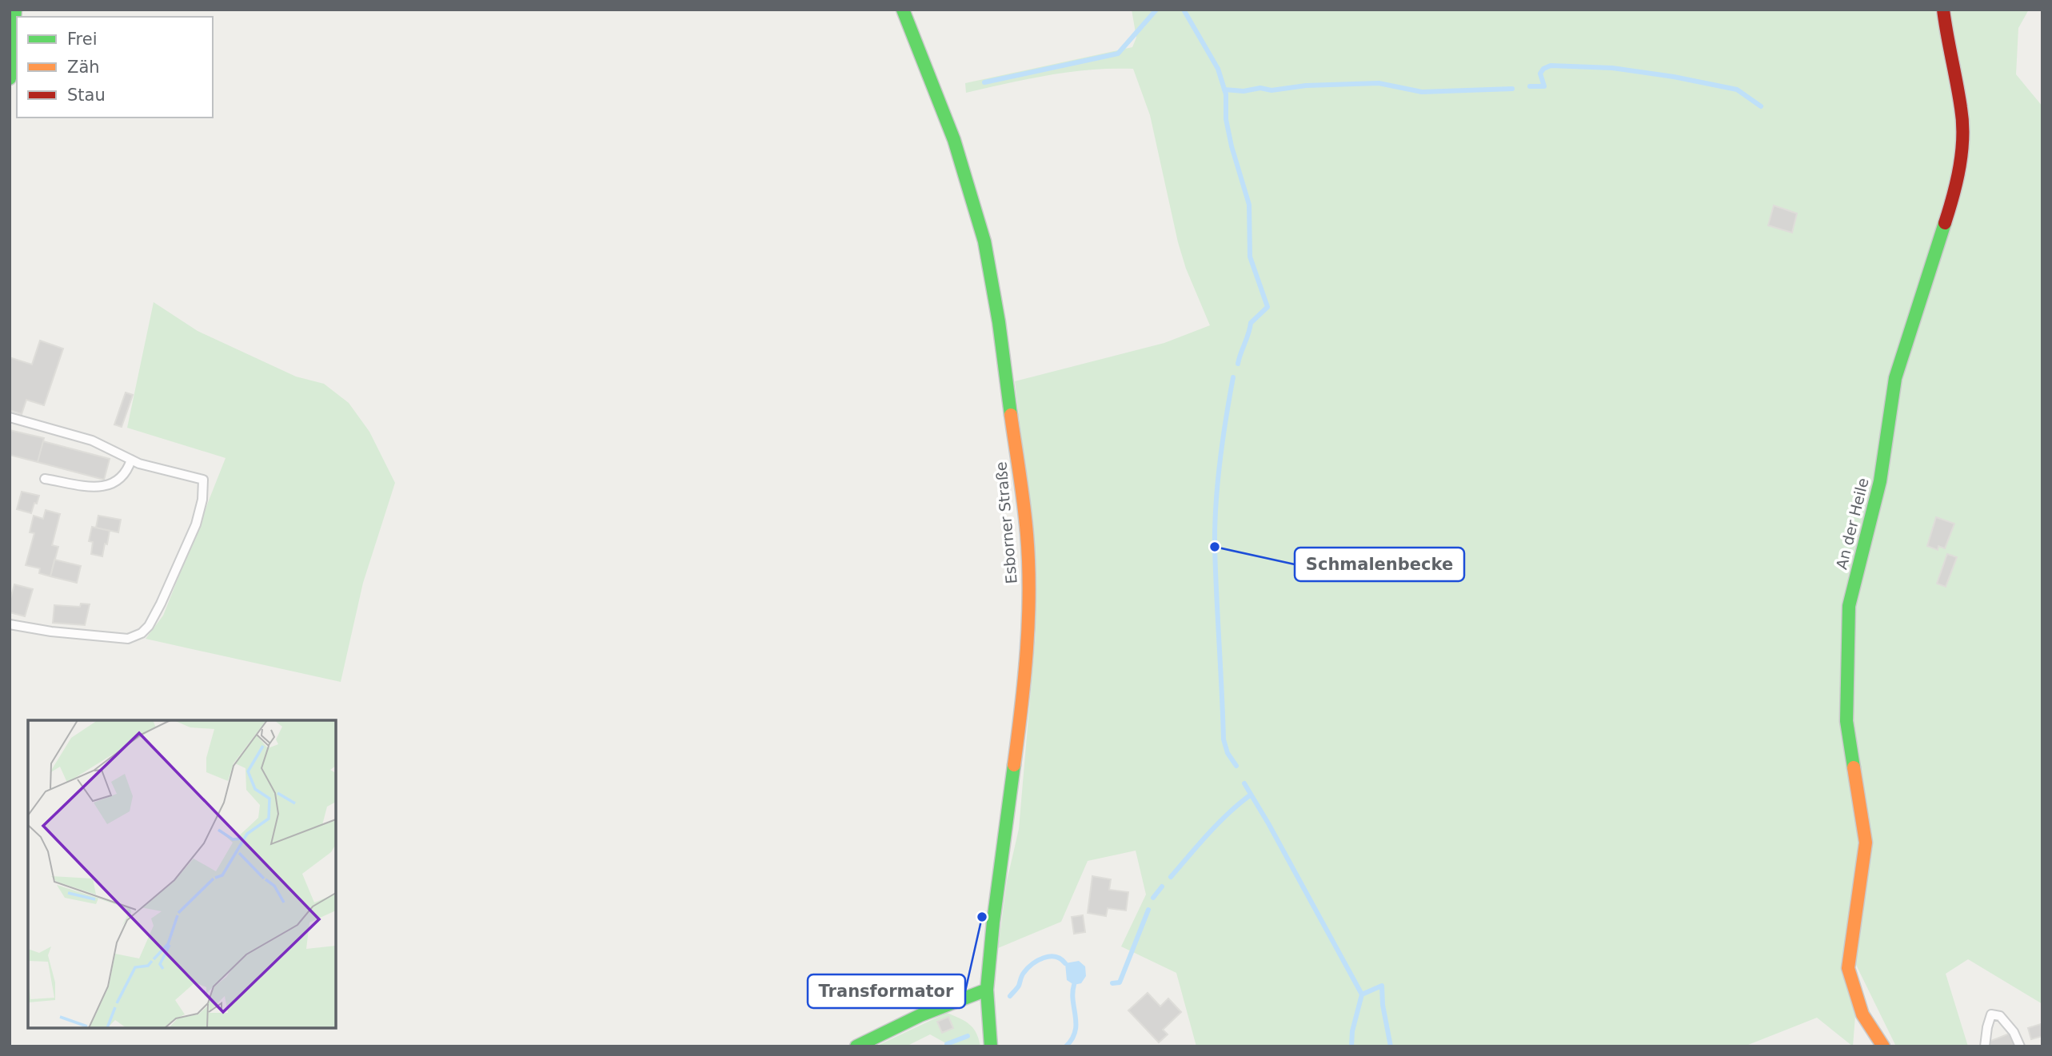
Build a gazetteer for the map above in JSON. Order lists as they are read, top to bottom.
{
  "streets": {
    "street": ["Esborner Straße", "An der Heile"]
  },
  "places": ["Schmalenbecke", "Transformator"],
  "legend": ["Frei", "Zäh", "Stau"]
}
